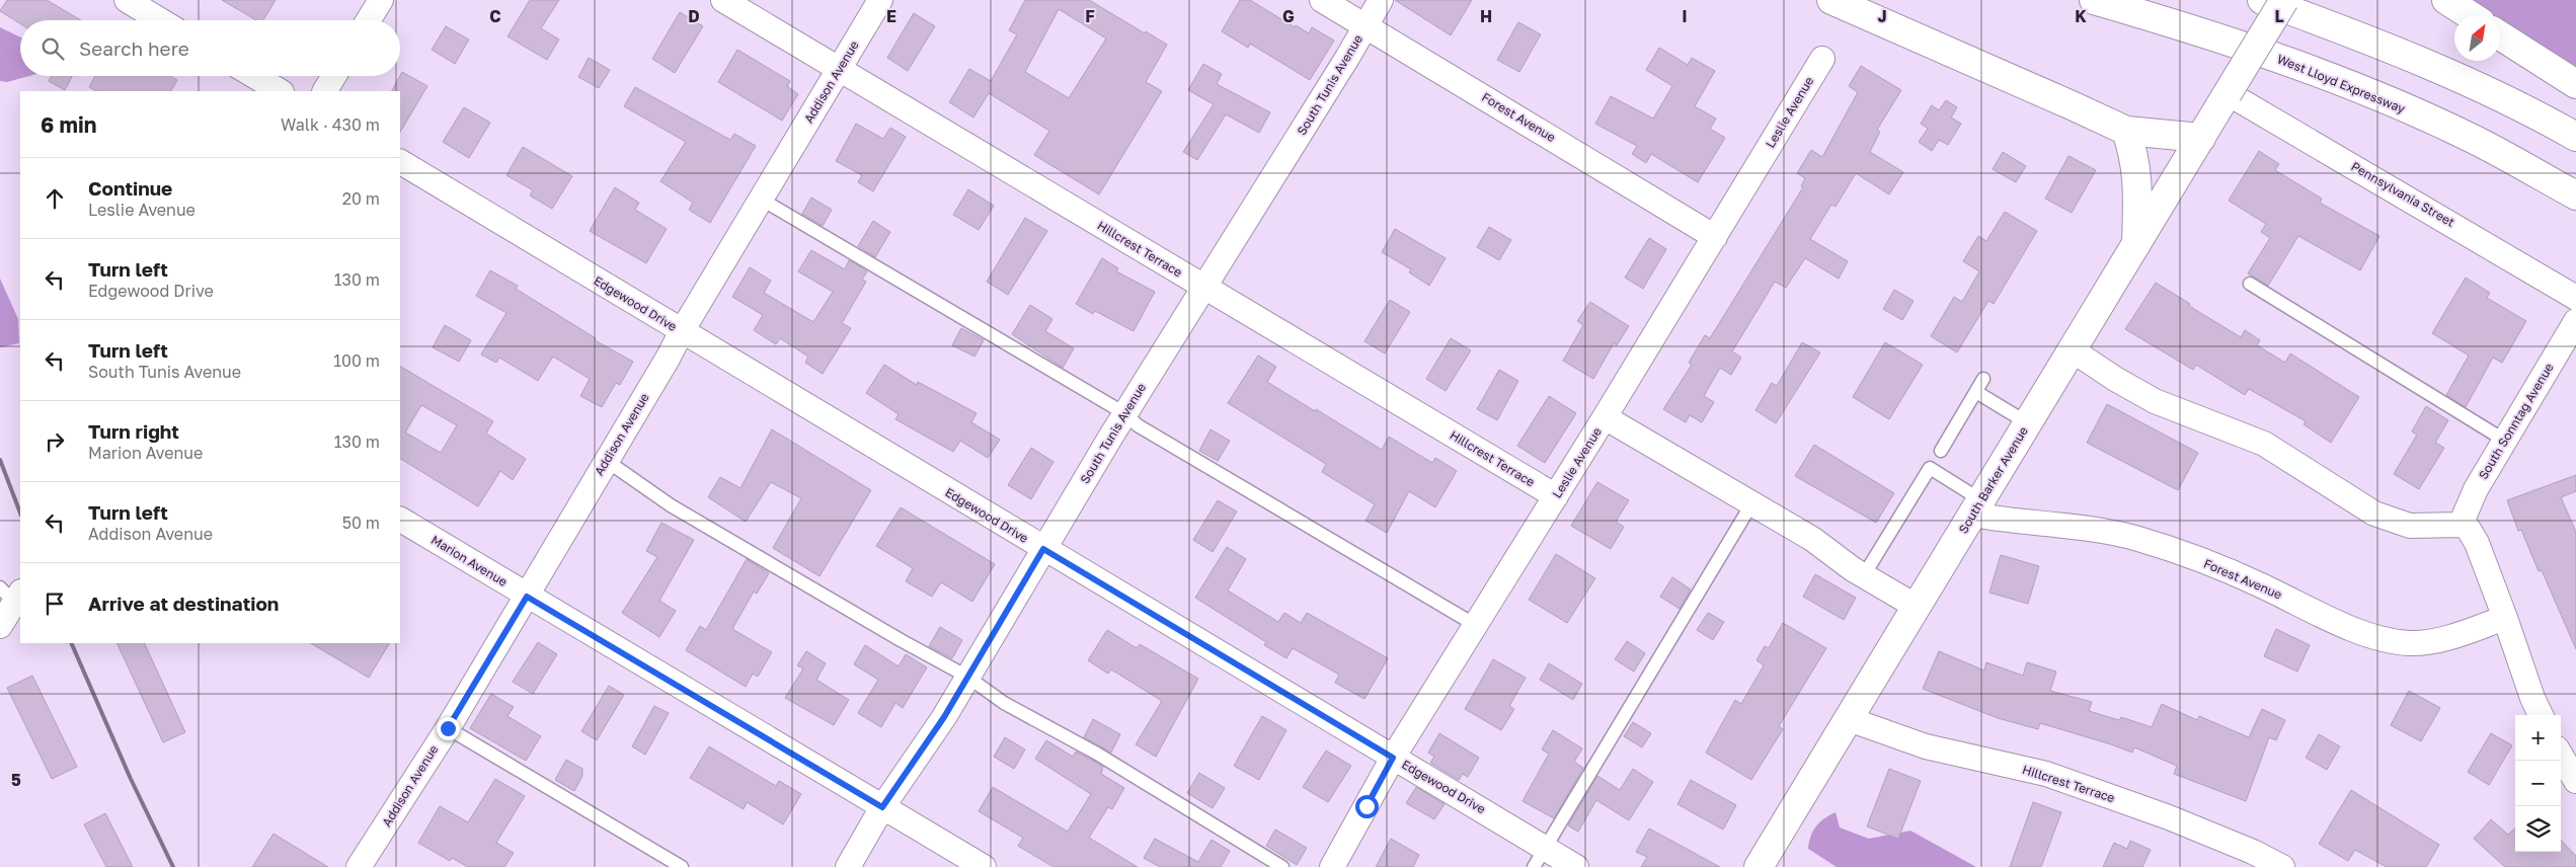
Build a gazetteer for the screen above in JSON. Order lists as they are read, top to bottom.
{
  "streets": {
    "main road": ["West Lloyd Expressway", "South Barker Avenue"],
    "street": [
      "Addison Avenue",
      "South Tunis Avenue",
      "Leslie Avenue",
      "Forest Avenue",
      "Pennsylvania Street",
      "Hillcrest Terrace",
      "Edgewood Drive",
      "South Sonntag Avenue",
      "Marion Avenue"
    ]
  },
  "crossings": [
    ["Addison Avenue", "Hillcrest Terrace"],
    ["Addison Avenue", "Edgewood Drive"],
    ["Addison Avenue", "Marion Avenue"],
    ["South Tunis Avenue", "Forest Avenue"],
    ["South Tunis Avenue", "Hillcrest Terrace"],
    ["South Tunis Avenue", "Edgewood Drive"],
    ["South Tunis Avenue", "Marion Avenue"],
    ["Leslie Avenue", "Forest Avenue"],
    ["Leslie Avenue", "Hillcrest Terrace"],
    ["Leslie Avenue", "Edgewood Drive"],
    ["Forest Avenue", "South Barker Avenue"],
    ["Pennsylvania Street", "South Barker Avenue"],
    ["Hillcrest Terrace", "South Barker Avenue"]
  ],
  "north": "top right",
  "page": {
    "search": "Search here",
    "heading": ["6 min", "Walk · 430 m"],
    "list": [
      ["Continue", "Leslie Avenue", "20 m"],
      ["Turn left", "Edgewood Drive", "130 m"],
      ["Turn left", "South Tunis Avenue", "100 m"],
      ["Turn right", "Marion Avenue", "130 m"],
      ["Turn left", "Addison Avenue", "50 m"],
      "Arrive at destination"
    ],
    "map_buttons": ["+", "−"]
  },
  "grid": {
    "columns": [
      "C",
      "D",
      "E",
      "F",
      "G",
      "H",
      "I",
      "J",
      "K",
      "L"
    ],
    "rows": ["5"]
  }
}
